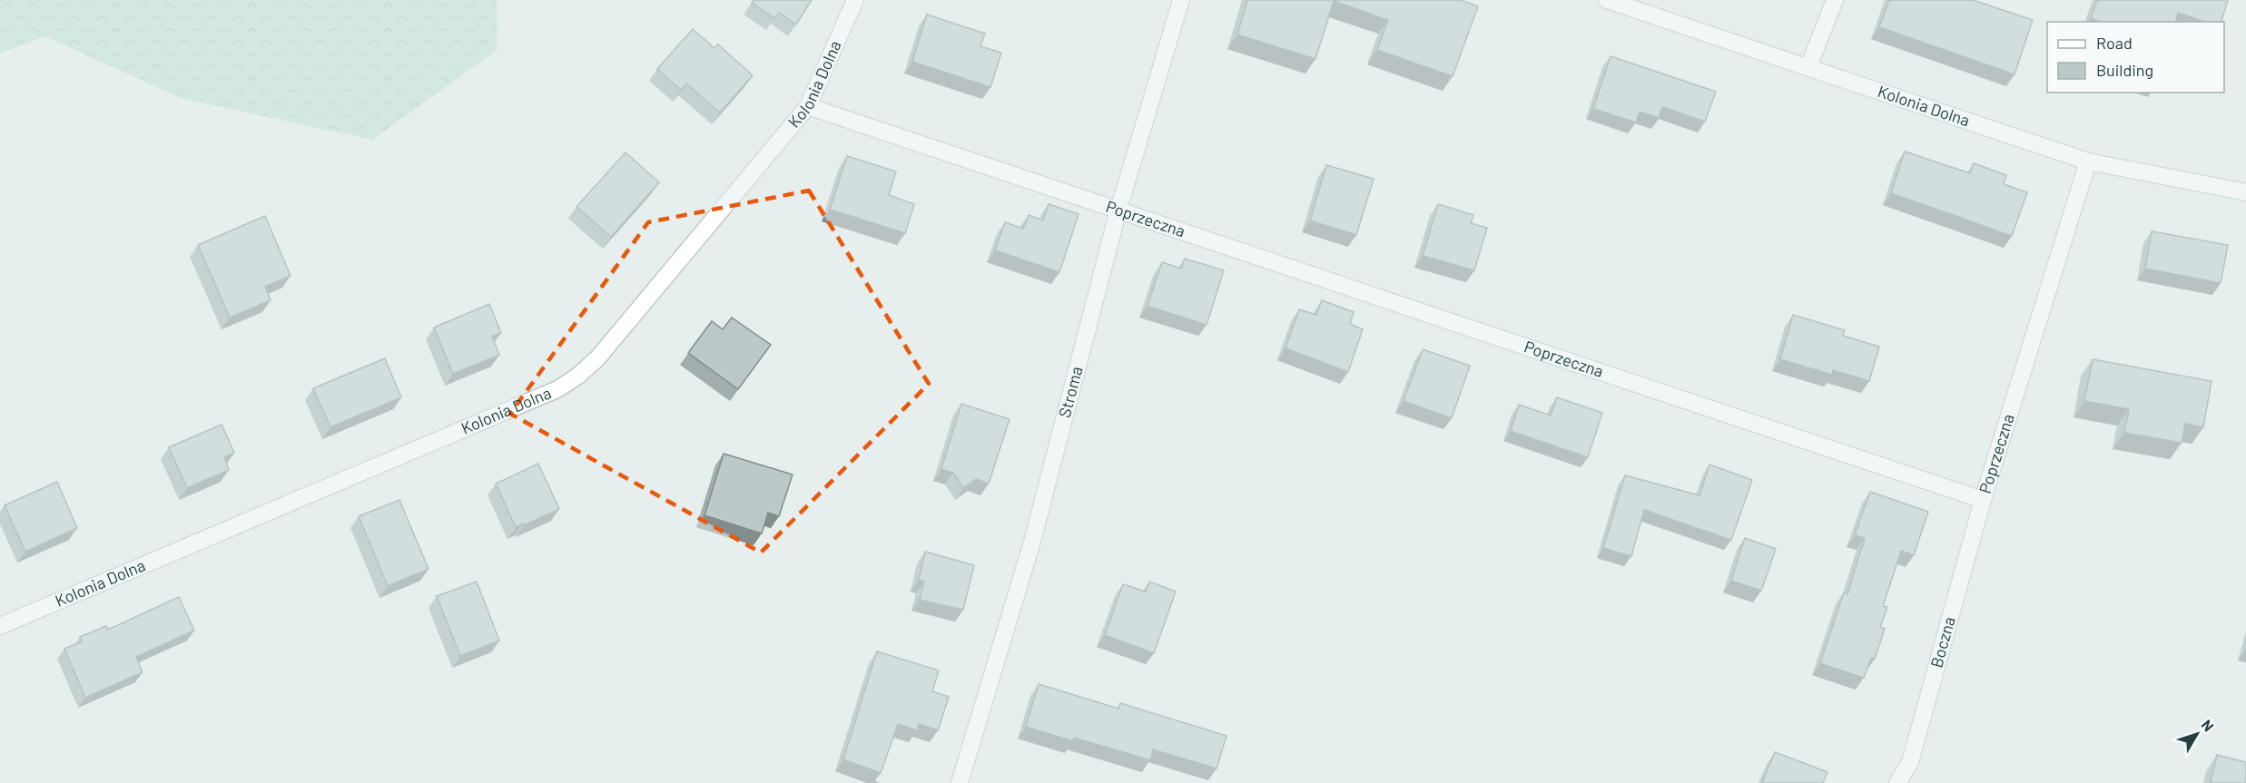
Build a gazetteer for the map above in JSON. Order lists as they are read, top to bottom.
{
  "streets": {
    "street": [
      "Kolonia Dolna",
      "Poprzeczna",
      "Stroma",
      "Boczna"
    ]
  },
  "crossings": [
    ["Kolonia Dolna", "Poprzeczna"],
    ["Poprzeczna", "Stroma"],
    ["Poprzeczna", "Boczna"]
  ],
  "legend": ["Road", "Building"],
  "north": "top right"
}
